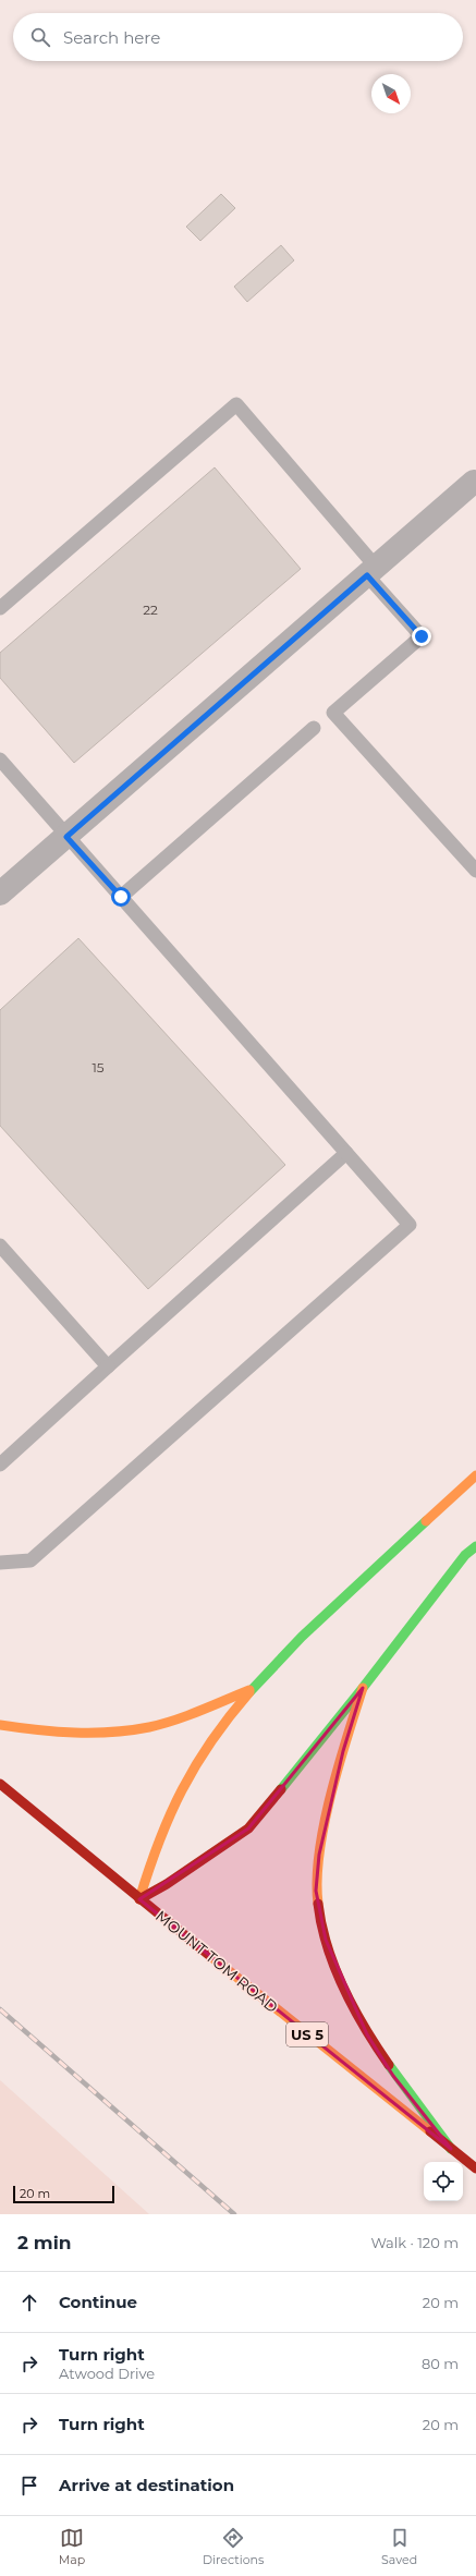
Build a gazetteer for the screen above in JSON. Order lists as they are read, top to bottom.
{
  "streets": {
    "main road": ["MOUNT TOM ROAD", "US 5"]
  },
  "house_numbers": ["22", "15"],
  "scale_bar": "20 m",
  "north": "bottom right",
  "page": {
    "search": "Search here",
    "scale": "20 m",
    "heading": ["2 min", "Walk · 120 m"],
    "list": [
      ["Continue", "20 m"],
      ["Turn right", "Atwood Drive", "80 m"],
      ["Turn right", "20 m"],
      "Arrive at destination"
    ],
    "nav": ["Map", "Directions", "Saved"]
  }
}
